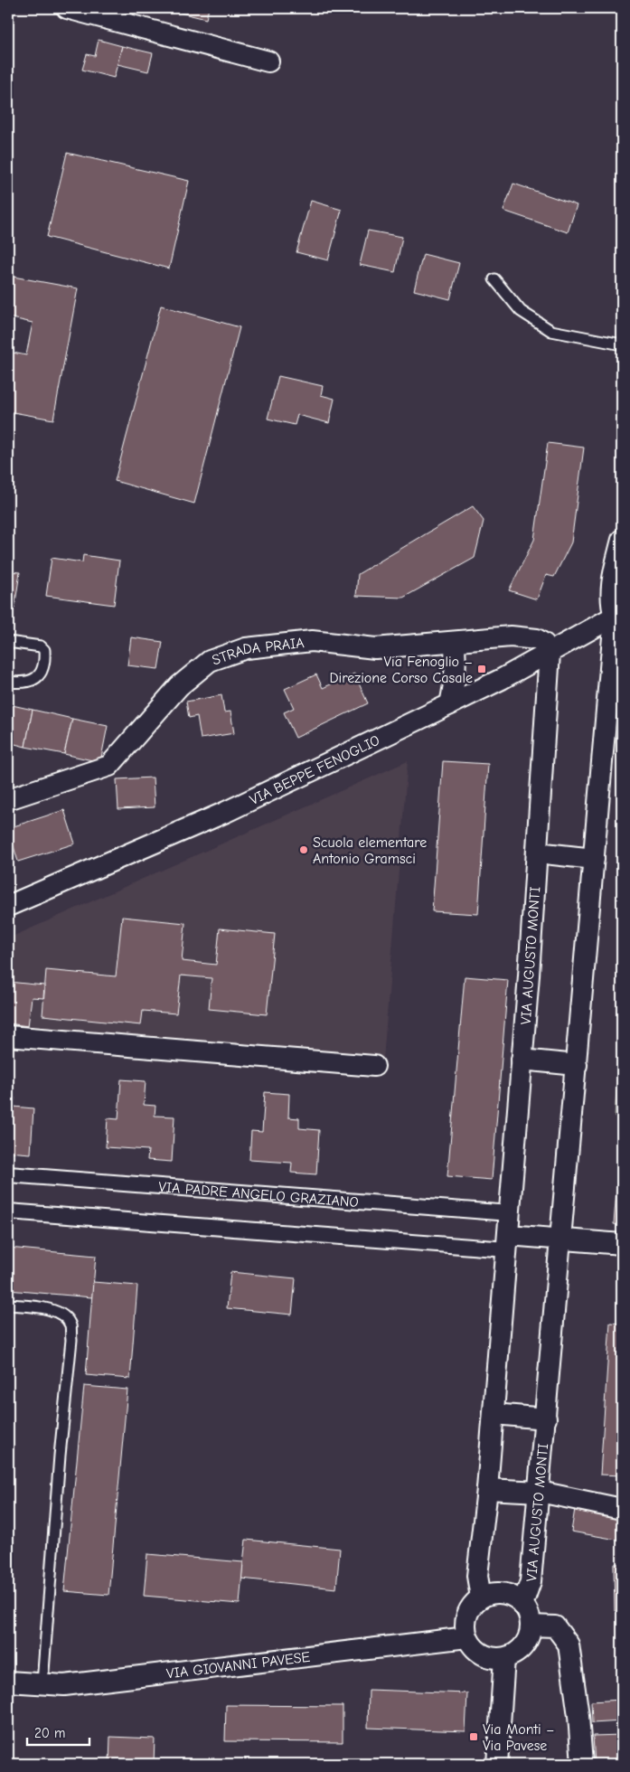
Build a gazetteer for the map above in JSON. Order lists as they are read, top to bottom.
{
  "streets": {
    "street": [
      "STRADA PRAIA",
      "VIA BEPPE FENOGLIO",
      "VIA AUGUSTO MONTI",
      "VIA PADRE ANGELO GRAZIANO",
      "VIA GIOVANNI PAVESE"
    ]
  },
  "crossings": [
    ["STRADA PRAIA", "VIA BEPPE FENOGLIO"],
    ["STRADA PRAIA", "VIA AUGUSTO MONTI"],
    ["VIA BEPPE FENOGLIO", "VIA AUGUSTO MONTI"],
    ["VIA AUGUSTO MONTI", "VIA PADRE ANGELO GRAZIANO"],
    ["VIA AUGUSTO MONTI", "VIA GIOVANNI PAVESE"]
  ],
  "places": {
    "transit": ["Via Fenoglio – Direzione Corso Casale", "Via Monti – Via Pavese"],
    "other": ["Scuola elementare Antonio Gramsci"]
  },
  "scale_bar": "20 m"
}
